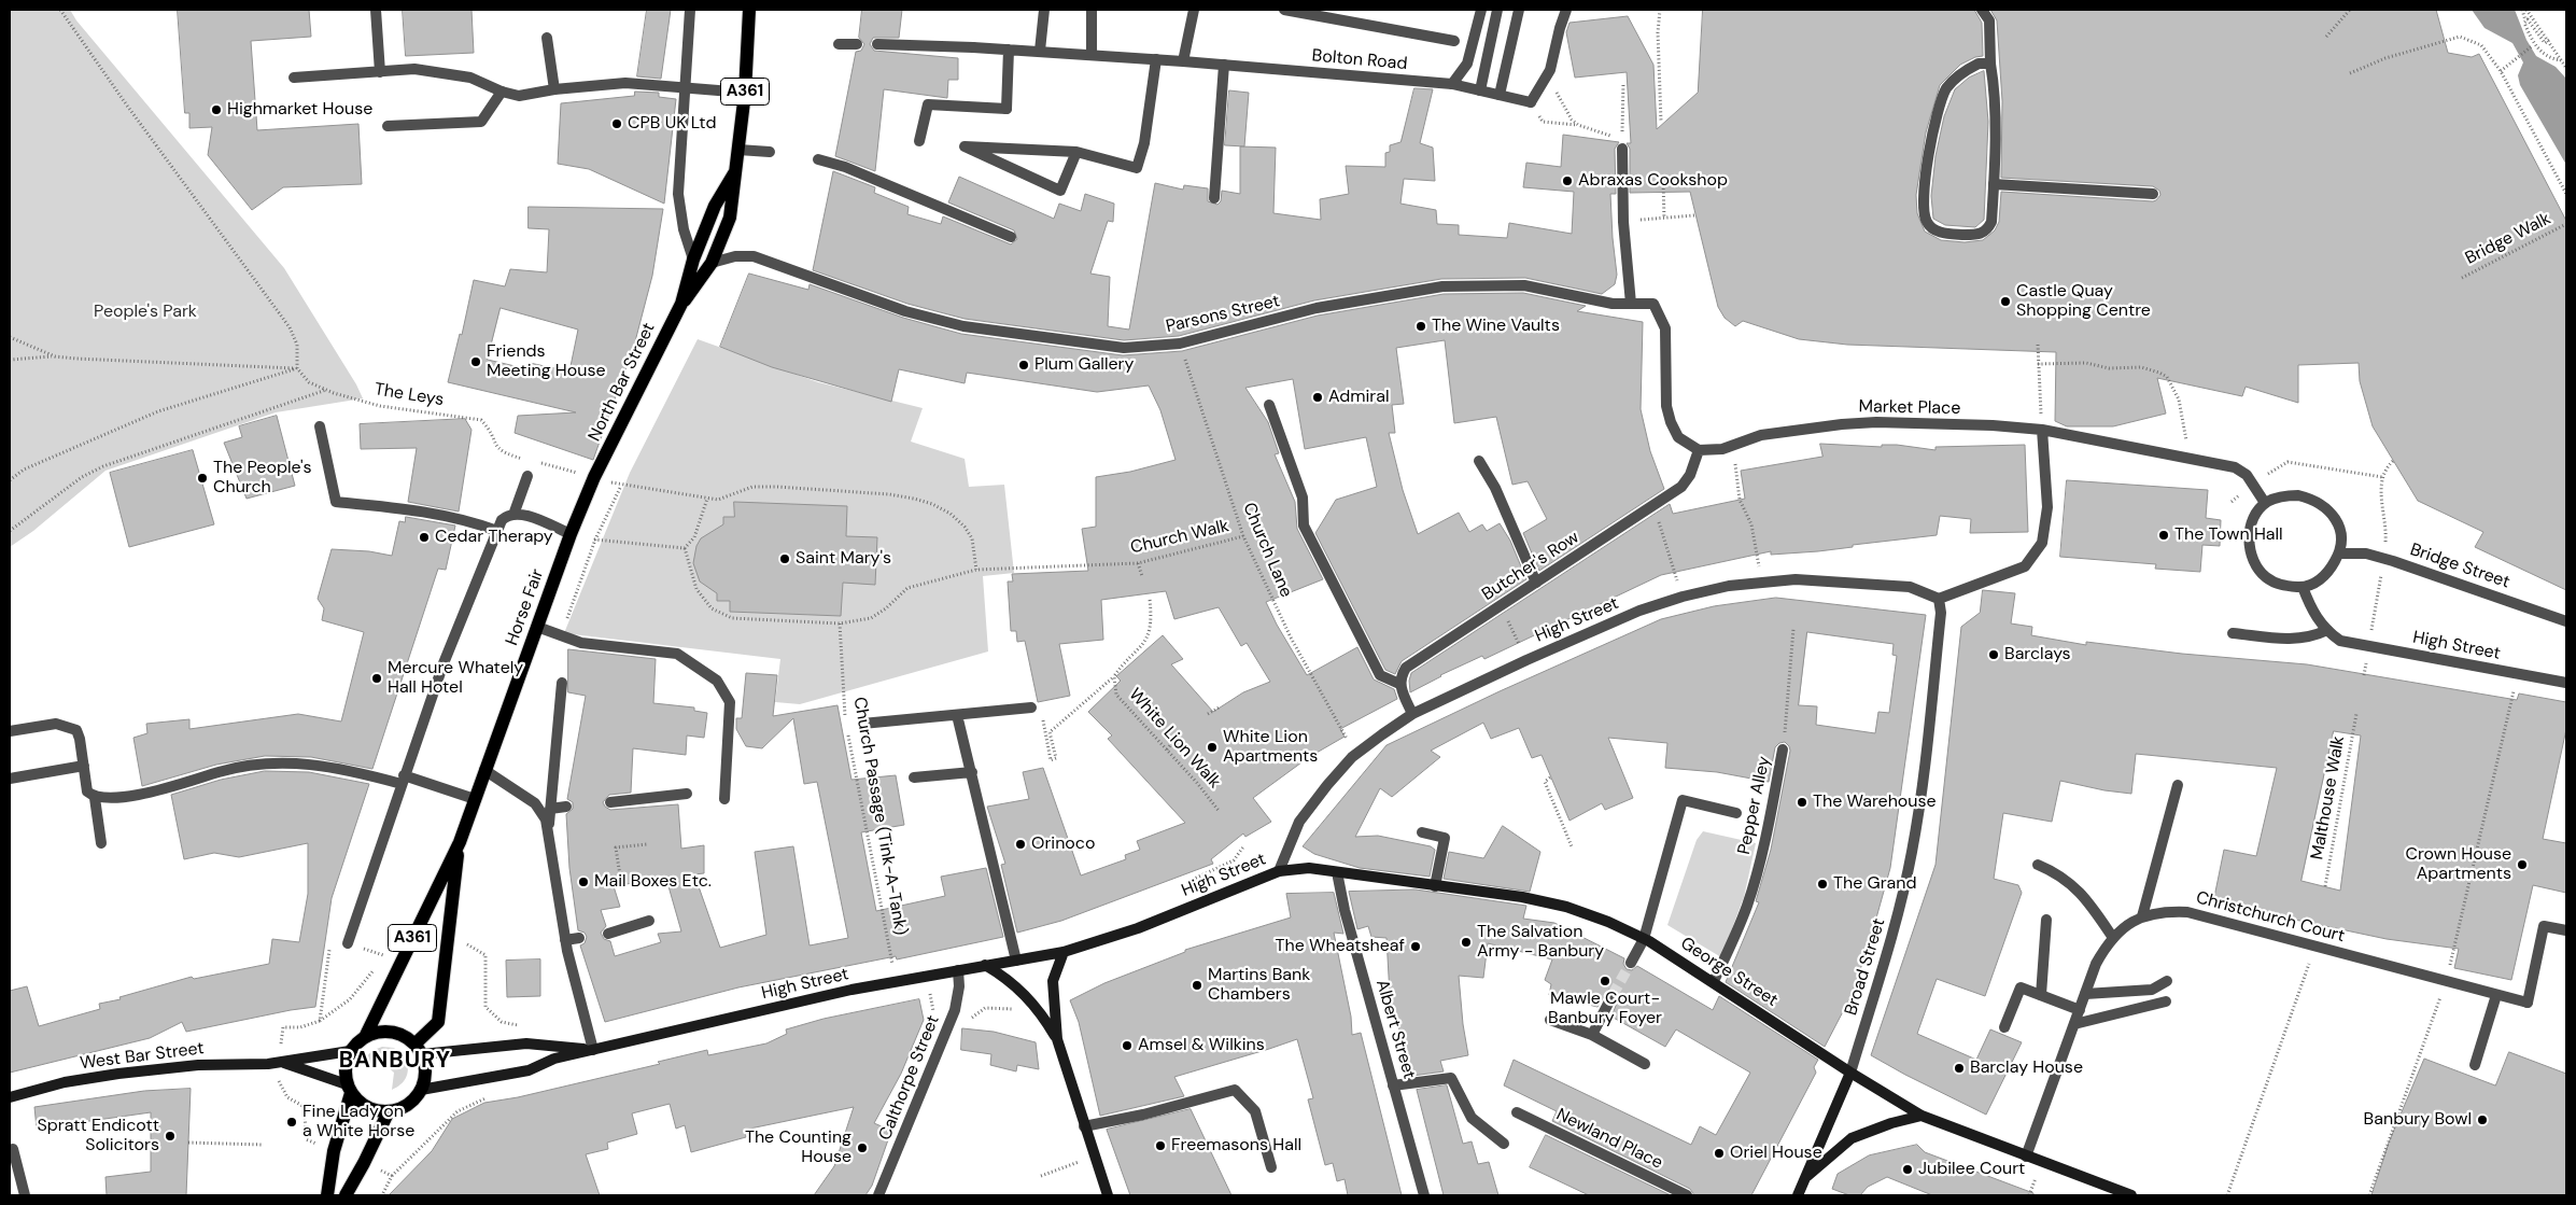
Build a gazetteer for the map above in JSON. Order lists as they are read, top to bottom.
{
  "streets": {
    "main road": ["A361", "North Bar Street", "Horse Fair"],
    "street": [
      "Bolton Road",
      "Parsons Street",
      "Market Place",
      "Butcher's Row",
      "Bridge Street",
      "High Street",
      "Pepper Alley",
      "Christchurch Court",
      "Broad Street",
      "George Street",
      "Albert Street",
      "West Bar Street",
      "Calthorpe Street",
      "Newland Place"
    ],
    "path": [
      "Bridge Walk",
      "The Leys",
      "Church Walk",
      "Church Lane",
      "White Lion Walk",
      "Malthouse Walk",
      "Church Passage (Tink-A-Tank)"
    ]
  },
  "crossings": [
    ["Parsons Street", "North Bar Street"],
    ["Parsons Street", "Market Place"],
    ["Parsons Street", "Church Lane"],
    ["Parsons Street", "Butcher's Row"],
    ["North Bar Street", "Horse Fair"],
    ["Market Place", "Butcher's Row"],
    ["Market Place", "Bridge Street"],
    ["Church Walk", "Church Lane"],
    ["Church Walk", "Church Passage (Tink-A-Tank)"],
    ["Church Lane", "High Street"],
    ["Horse Fair", "High Street"],
    ["High Street", "Church Passage (Tink-A-Tank)"],
    ["High Street", "Broad Street"],
    ["High Street", "George Street"],
    ["High Street", "Calthorpe Street"],
    ["Pepper Alley", "George Street"],
    ["Christchurch Court", "George Street"],
    ["Broad Street", "George Street"],
    ["George Street", "Albert Street"]
  ],
  "districts": ["BANBURY"],
  "parks": ["People's Park"],
  "places": [
    "Highmarket House",
    "CPB UK Ltd",
    "Abraxas Cookshop",
    "Castle Quay Shopping Centre",
    "The Wine Vaults",
    "Friends Meeting House",
    "Plum Gallery",
    "Admiral",
    "The People's Church",
    "The Town Hall",
    "Cedar Therapy",
    "Saint Mary's",
    "Barclays",
    "Mercure Whately Hall Hotel",
    "White Lion Apartments",
    "The Warehouse",
    "Orinoco",
    "Crown House Apartments",
    "Mail Boxes Etc.",
    "The Grand",
    "The Salvation Army - Banbury",
    "The Wheatsheaf",
    "Mawle Court- Banbury Foyer",
    "Martins Bank Chambers",
    "Amsel & Wilkins",
    "Barclay House",
    "Banbury Bowl",
    "Fine Lady on a White Horse",
    "Spratt Endicott Solicitors",
    "Freemasons Hall",
    "The Counting House",
    "Oriel House",
    "Jubilee Court"
  ]
}
